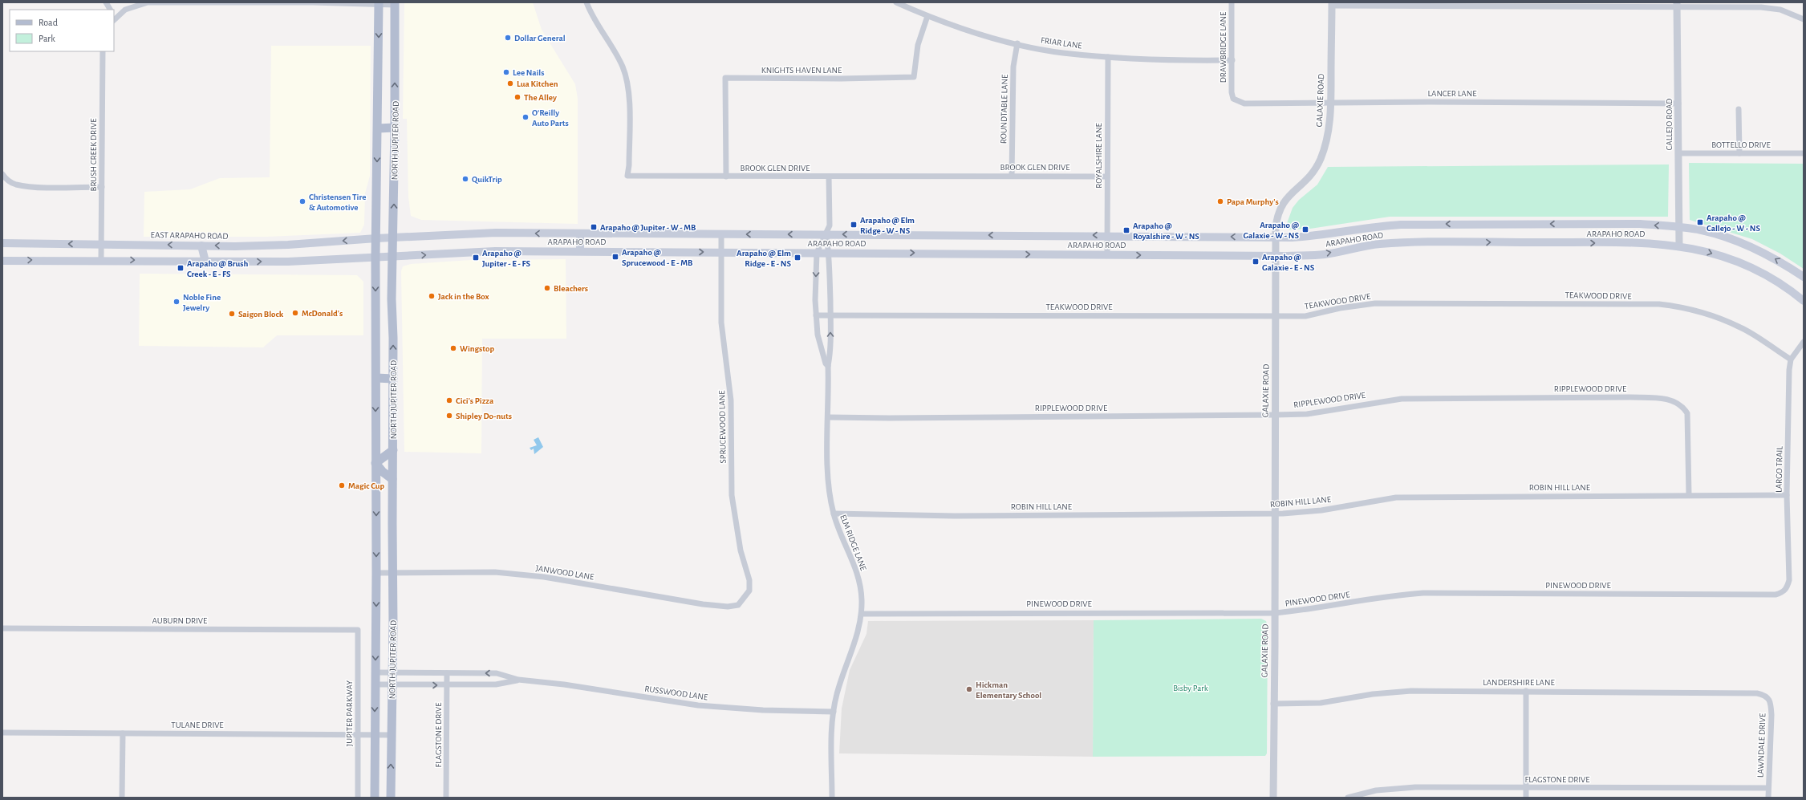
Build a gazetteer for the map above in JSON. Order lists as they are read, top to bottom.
{
  "streets": {
    "main road": ["NORTH JUPITER ROAD", "ARAPAHO ROAD", "EAST ARAPAHO ROAD"],
    "street": [
      "FRIAR LANE",
      "DRAWBRIDGE LANE",
      "KNIGHTS HAVEN LANE",
      "LANCER LANE",
      "GALAXIE ROAD",
      "ROUNDTABLE LANE",
      "CALLEJO ROAD",
      "BOTTELLO DRIVE",
      "BRUSH CREEK DRIVE",
      "ROYALSHIRE LANE",
      "BROOK GLEN DRIVE",
      "TEAKWOOD DRIVE",
      "RIPPLEWOOD DRIVE",
      "SPRUCEWOOD LANE",
      "LARGO TRAIL",
      "ROBIN HILL LANE",
      "ELM RIDGE LANE",
      "JANWOOD LANE",
      "PINEWOOD DRIVE",
      "AUBURN DRIVE",
      "LANDERSHIRE LANE",
      "RUSSWOOD LANE",
      "JUPITER PARKWAY",
      "TULANE DRIVE",
      "FLAGSTONE DRIVE",
      "LAWNDALE DRIVE"
    ]
  },
  "crossings": [
    ["FRIAR LANE", "DRAWBRIDGE LANE"],
    ["FRIAR LANE", "KNIGHTS HAVEN LANE"],
    ["FRIAR LANE", "ROUNDTABLE LANE"],
    ["FRIAR LANE", "ROYALSHIRE LANE"],
    ["DRAWBRIDGE LANE", "LANCER LANE"],
    ["KNIGHTS HAVEN LANE", "BROOK GLEN DRIVE"],
    ["LANCER LANE", "GALAXIE ROAD"],
    ["LANCER LANE", "CALLEJO ROAD"],
    ["GALAXIE ROAD", "ARAPAHO ROAD"],
    ["GALAXIE ROAD", "TEAKWOOD DRIVE"],
    ["GALAXIE ROAD", "RIPPLEWOOD DRIVE"],
    ["GALAXIE ROAD", "ROBIN HILL LANE"],
    ["GALAXIE ROAD", "PINEWOOD DRIVE"],
    ["GALAXIE ROAD", "LANDERSHIRE LANE"],
    ["ROUNDTABLE LANE", "BROOK GLEN DRIVE"],
    ["CALLEJO ROAD", "BOTTELLO DRIVE"],
    ["CALLEJO ROAD", "ARAPAHO ROAD"],
    ["NORTH JUPITER ROAD", "ARAPAHO ROAD"],
    ["NORTH JUPITER ROAD", "EAST ARAPAHO ROAD"],
    ["NORTH JUPITER ROAD", "JANWOOD LANE"],
    ["NORTH JUPITER ROAD", "RUSSWOOD LANE"],
    ["NORTH JUPITER ROAD", "TULANE DRIVE"],
    ["BRUSH CREEK DRIVE", "EAST ARAPAHO ROAD"],
    ["ROYALSHIRE LANE", "BROOK GLEN DRIVE"],
    ["ROYALSHIRE LANE", "ARAPAHO ROAD"],
    ["BROOK GLEN DRIVE", "ELM RIDGE LANE"],
    ["ARAPAHO ROAD", "EAST ARAPAHO ROAD"],
    ["ARAPAHO ROAD", "SPRUCEWOOD LANE"],
    ["ARAPAHO ROAD", "ELM RIDGE LANE"],
    ["TEAKWOOD DRIVE", "LARGO TRAIL"],
    ["TEAKWOOD DRIVE", "ELM RIDGE LANE"],
    ["RIPPLEWOOD DRIVE", "ROBIN HILL LANE"],
    ["RIPPLEWOOD DRIVE", "ELM RIDGE LANE"],
    ["SPRUCEWOOD LANE", "JANWOOD LANE"],
    ["LARGO TRAIL", "ROBIN HILL LANE"],
    ["LARGO TRAIL", "PINEWOOD DRIVE"],
    ["ROBIN HILL LANE", "ELM RIDGE LANE"],
    ["ELM RIDGE LANE", "PINEWOOD DRIVE"],
    ["ELM RIDGE LANE", "RUSSWOOD LANE"],
    ["AUBURN DRIVE", "JUPITER PARKWAY"],
    ["LANDERSHIRE LANE", "LAWNDALE DRIVE"],
    ["RUSSWOOD LANE", "FLAGSTONE DRIVE"],
    ["JUPITER PARKWAY", "TULANE DRIVE"],
    ["FLAGSTONE DRIVE", "LAWNDALE DRIVE"]
  ],
  "parks": ["Bisby Park"],
  "places": {
    "other": [
      "Dollar General",
      "Lee Nails",
      "Lua Kitchen",
      "The Alley",
      "O’Reilly Auto Parts",
      "QuikTrip",
      "Christensen Tire & Automotive",
      "Papa Murphy's",
      "Bleachers",
      "Jack in the Box",
      "Noble Fine Jewelry",
      "McDonald's",
      "Saigon Block",
      "Wingstop",
      "Cici's Pizza",
      "Shipley Do-nuts",
      "Magic Cup",
      "Hickman Elementary School"
    ],
    "transit": [
      "Arapaho @ Callejo - W - NS",
      "Arapaho @ Elm Ridge - W - NS",
      "Arapaho @ Jupiter - W - MB",
      "Arapaho @ Galaxie - W - NS",
      "Arapaho @ Royalshire - W - NS",
      "Arapaho @ Sprucewood - E - MB",
      "Arapaho @ Jupiter - E - FS",
      "Arapaho @ Elm Ridge - E - NS",
      "Arapaho @ Galaxie - E - NS",
      "Arapaho @ Brush Creek - E - FS"
    ]
  },
  "legend": ["Road", "Park"]
}
